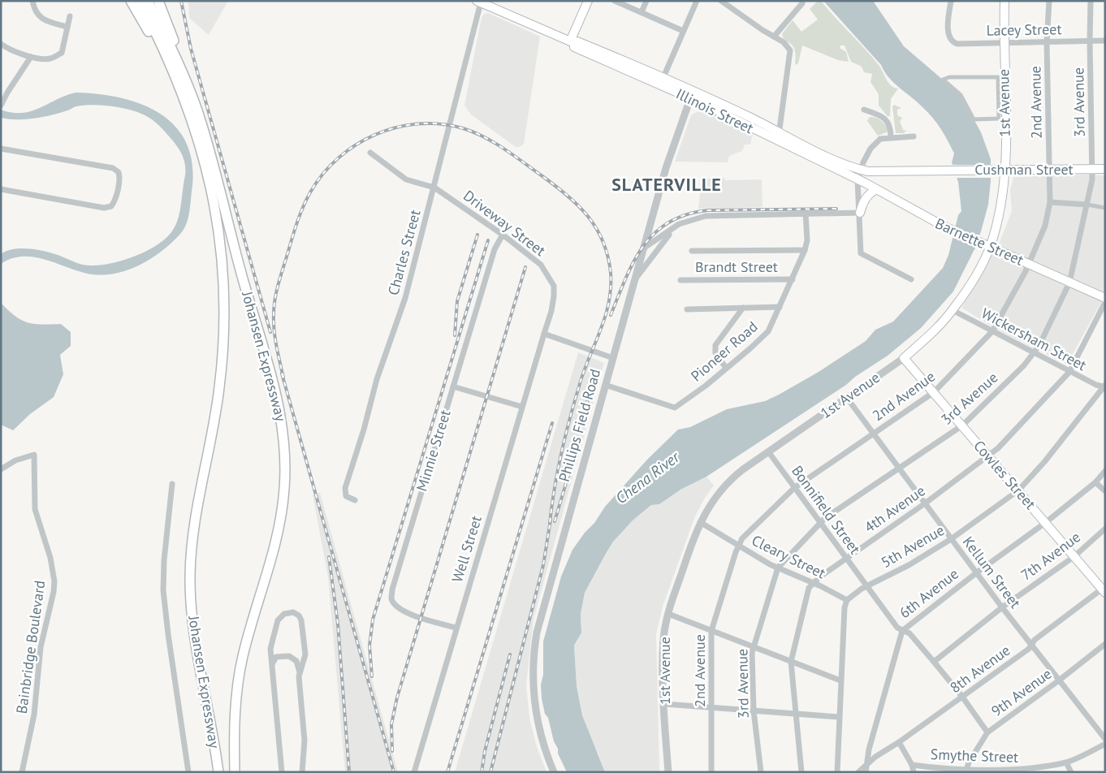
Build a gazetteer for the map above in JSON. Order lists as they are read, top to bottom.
{
  "streets": {
    "highway": ["Johansen Expressway"],
    "main road": [
      "1st Avenue",
      "Illinois Street",
      "Cushman Street",
      "Barnette Street",
      "Cowles Street"
    ],
    "street": [
      "Lacey Street",
      "2nd Avenue",
      "3rd Avenue",
      "Driveway Street",
      "Charles Street",
      "Brandt Street",
      "Wickersham Street",
      "Pioneer Road",
      "Phillips Field Road",
      "Minnie Street",
      "4th Avenue",
      "Bonnifield Street",
      "5th Avenue",
      "Well Street",
      "7th Avenue",
      "Cleary Street",
      "Kellum Street",
      "6th Avenue",
      "Bainbridge Boulevard",
      "8th Avenue",
      "9th Avenue",
      "Smythe Street"
    ]
  },
  "crossings": [
    ["Lacey Street", "2nd Avenue"],
    ["Lacey Street", "3rd Avenue"],
    ["Lacey Street", "1st Avenue"],
    ["2nd Avenue", "Cushman Street"],
    ["2nd Avenue", "Barnette Street"],
    ["2nd Avenue", "Wickersham Street"],
    ["2nd Avenue", "Cowles Street"],
    ["2nd Avenue", "Bonnifield Street"],
    ["2nd Avenue", "Cleary Street"],
    ["2nd Avenue", "Kellum Street"],
    ["3rd Avenue", "Cushman Street"],
    ["3rd Avenue", "Barnette Street"],
    ["3rd Avenue", "Wickersham Street"],
    ["3rd Avenue", "Cowles Street"],
    ["3rd Avenue", "Bonnifield Street"],
    ["3rd Avenue", "Cleary Street"],
    ["3rd Avenue", "Kellum Street"],
    ["1st Avenue", "Cushman Street"],
    ["1st Avenue", "Barnette Street"],
    ["1st Avenue", "Wickersham Street"],
    ["1st Avenue", "Cowles Street"],
    ["1st Avenue", "Bonnifield Street"],
    ["1st Avenue", "Cleary Street"],
    ["1st Avenue", "Kellum Street"],
    ["Illinois Street", "Cushman Street"],
    ["Illinois Street", "Barnette Street"],
    ["Illinois Street", "Charles Street"],
    ["Illinois Street", "Phillips Field Road"],
    ["Driveway Street", "Charles Street"],
    ["Driveway Street", "Minnie Street"],
    ["Driveway Street", "Well Street"],
    ["Brandt Street", "Pioneer Road"],
    ["Wickersham Street", "4th Avenue"],
    ["Wickersham Street", "5th Avenue"],
    ["Pioneer Road", "Phillips Field Road"],
    ["Minnie Street", "Well Street"],
    ["Cowles Street", "4th Avenue"],
    ["Cowles Street", "5th Avenue"],
    ["Cowles Street", "7th Avenue"],
    ["Cowles Street", "6th Avenue"],
    ["Cowles Street", "8th Avenue"],
    ["4th Avenue", "Bonnifield Street"],
    ["4th Avenue", "Cleary Street"],
    ["4th Avenue", "Kellum Street"],
    ["Bonnifield Street", "5th Avenue"],
    ["Bonnifield Street", "7th Avenue"],
    ["Bonnifield Street", "6th Avenue"],
    ["Bonnifield Street", "8th Avenue"],
    ["Bonnifield Street", "9th Avenue"],
    ["5th Avenue", "Cleary Street"],
    ["5th Avenue", "Kellum Street"],
    ["7th Avenue", "Kellum Street"],
    ["Kellum Street", "6th Avenue"],
    ["Kellum Street", "8th Avenue"],
    ["Kellum Street", "9th Avenue"],
    ["6th Avenue", "8th Avenue"],
    ["9th Avenue", "Smythe Street"]
  ],
  "districts": ["SLATERVILLE"],
  "water": ["Chena River"]
}
